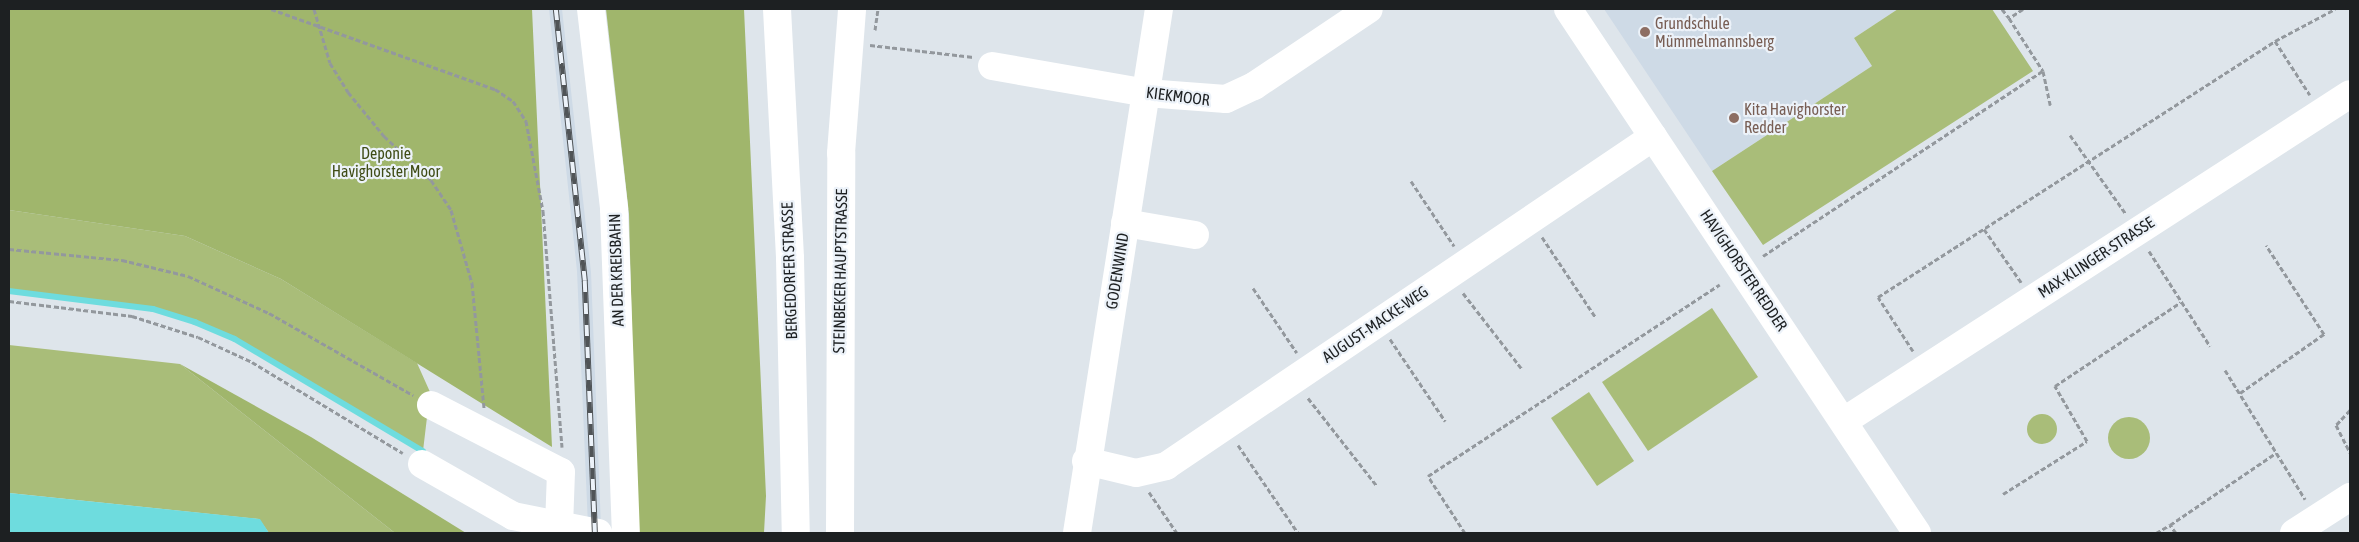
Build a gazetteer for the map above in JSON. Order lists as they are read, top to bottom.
{
  "streets": {
    "street": [
      "KIEKMOOR",
      "MAX-KLINGER-STRASSE",
      "AN DER KREISBAHN",
      "HAVIGHORSTER REDDER",
      "BERGEDORFER STRASSE",
      "STEINBEKER HAUPTSTRASSE",
      "GODENWIND",
      "AUGUST-MACKE-WEG"
    ]
  },
  "crossings": [
    ["KIEKMOOR", "GODENWIND"],
    ["MAX-KLINGER-STRASSE", "HAVIGHORSTER REDDER"],
    ["HAVIGHORSTER REDDER", "AUGUST-MACKE-WEG"],
    ["GODENWIND", "AUGUST-MACKE-WEG"]
  ],
  "parks": ["Deponie Havighorster Moor"],
  "places": ["Grundschule Mümmelmannsberg", "Kita Havighorster Redder"]
}
